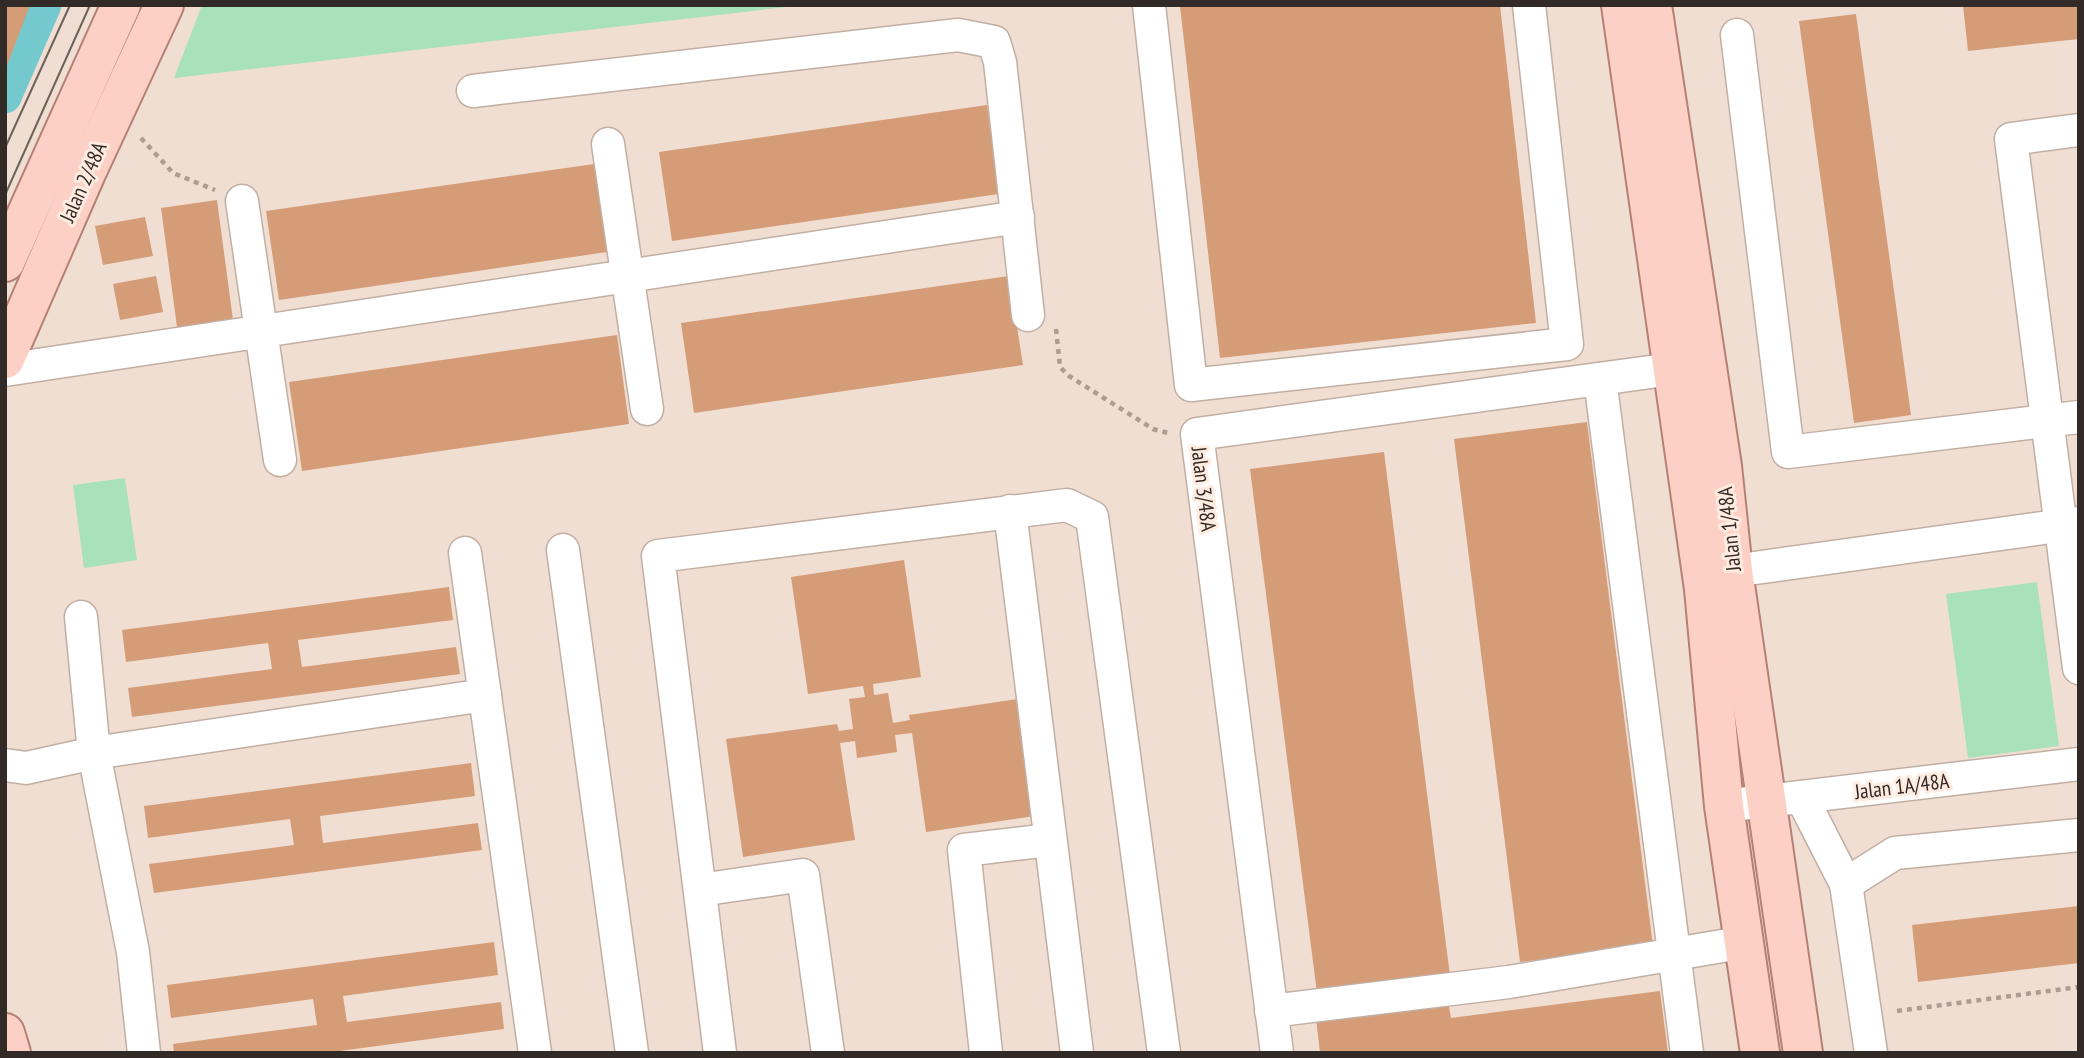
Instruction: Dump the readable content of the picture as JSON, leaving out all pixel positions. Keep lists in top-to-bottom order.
{
  "streets": {
    "main road": ["Jalan 2/48A", "Jalan 1/48A"],
    "street": ["Jalan 3/48A", "Jalan 1A/48A"]
  },
  "crossings": [
    ["Jalan 3/48A", "Jalan 1/48A"],
    ["Jalan 1/48A", "Jalan 1A/48A"]
  ]
}
